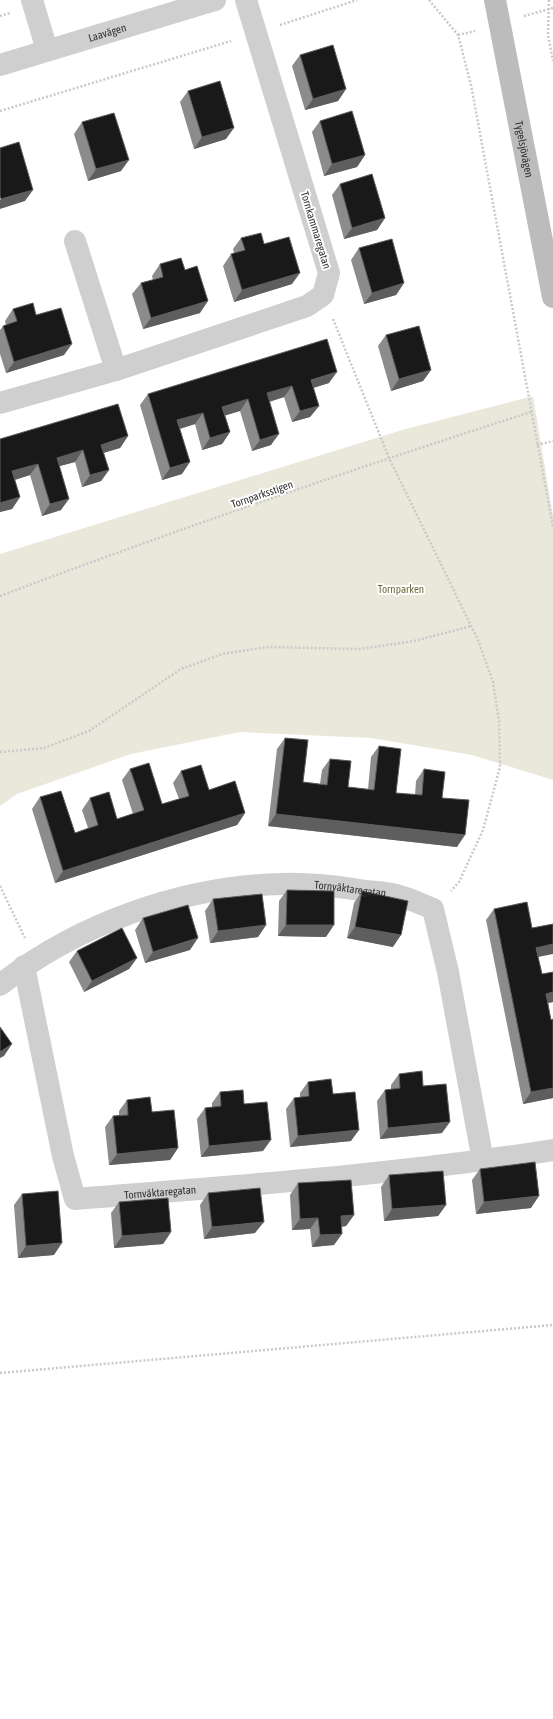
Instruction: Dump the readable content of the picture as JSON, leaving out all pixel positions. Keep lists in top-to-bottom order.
{
  "streets": {
    "main road": ["Tygelsjövägen"],
    "street": ["Laavägen", "Tornkammaregatan", "Tornväktaregatan"],
    "path": ["Tornparksstigen"]
  },
  "parks": ["Tornparken"]
}
